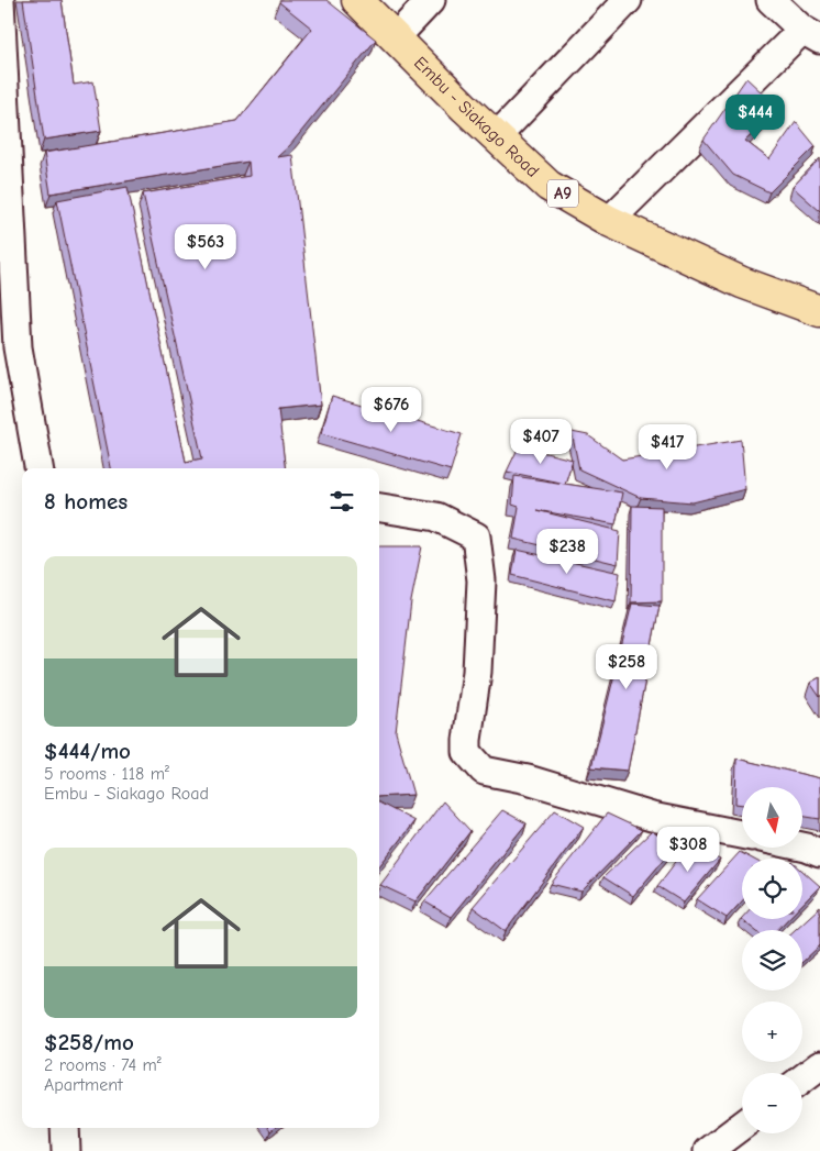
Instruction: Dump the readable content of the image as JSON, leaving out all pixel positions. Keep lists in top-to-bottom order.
{
  "streets": {
    "highway": ["Embu - Siakago Road", "A9"]
  },
  "north": "bottom",
  "page": {
    "price": [
      "$444",
      "$563",
      "$676",
      "$407",
      "$417",
      "$238",
      "$258",
      "$308"
    ],
    "heading": "8 homes",
    "list": [
      {
        "name": "$444/mo",
        "note": "5 rooms · 118 m² · Embu - Siakago Road"
      },
      {
        "name": "$258/mo",
        "note": "2 rooms · 74 m² · Apartment"
      }
    ],
    "map_buttons": ["+", "−"]
  }
}
